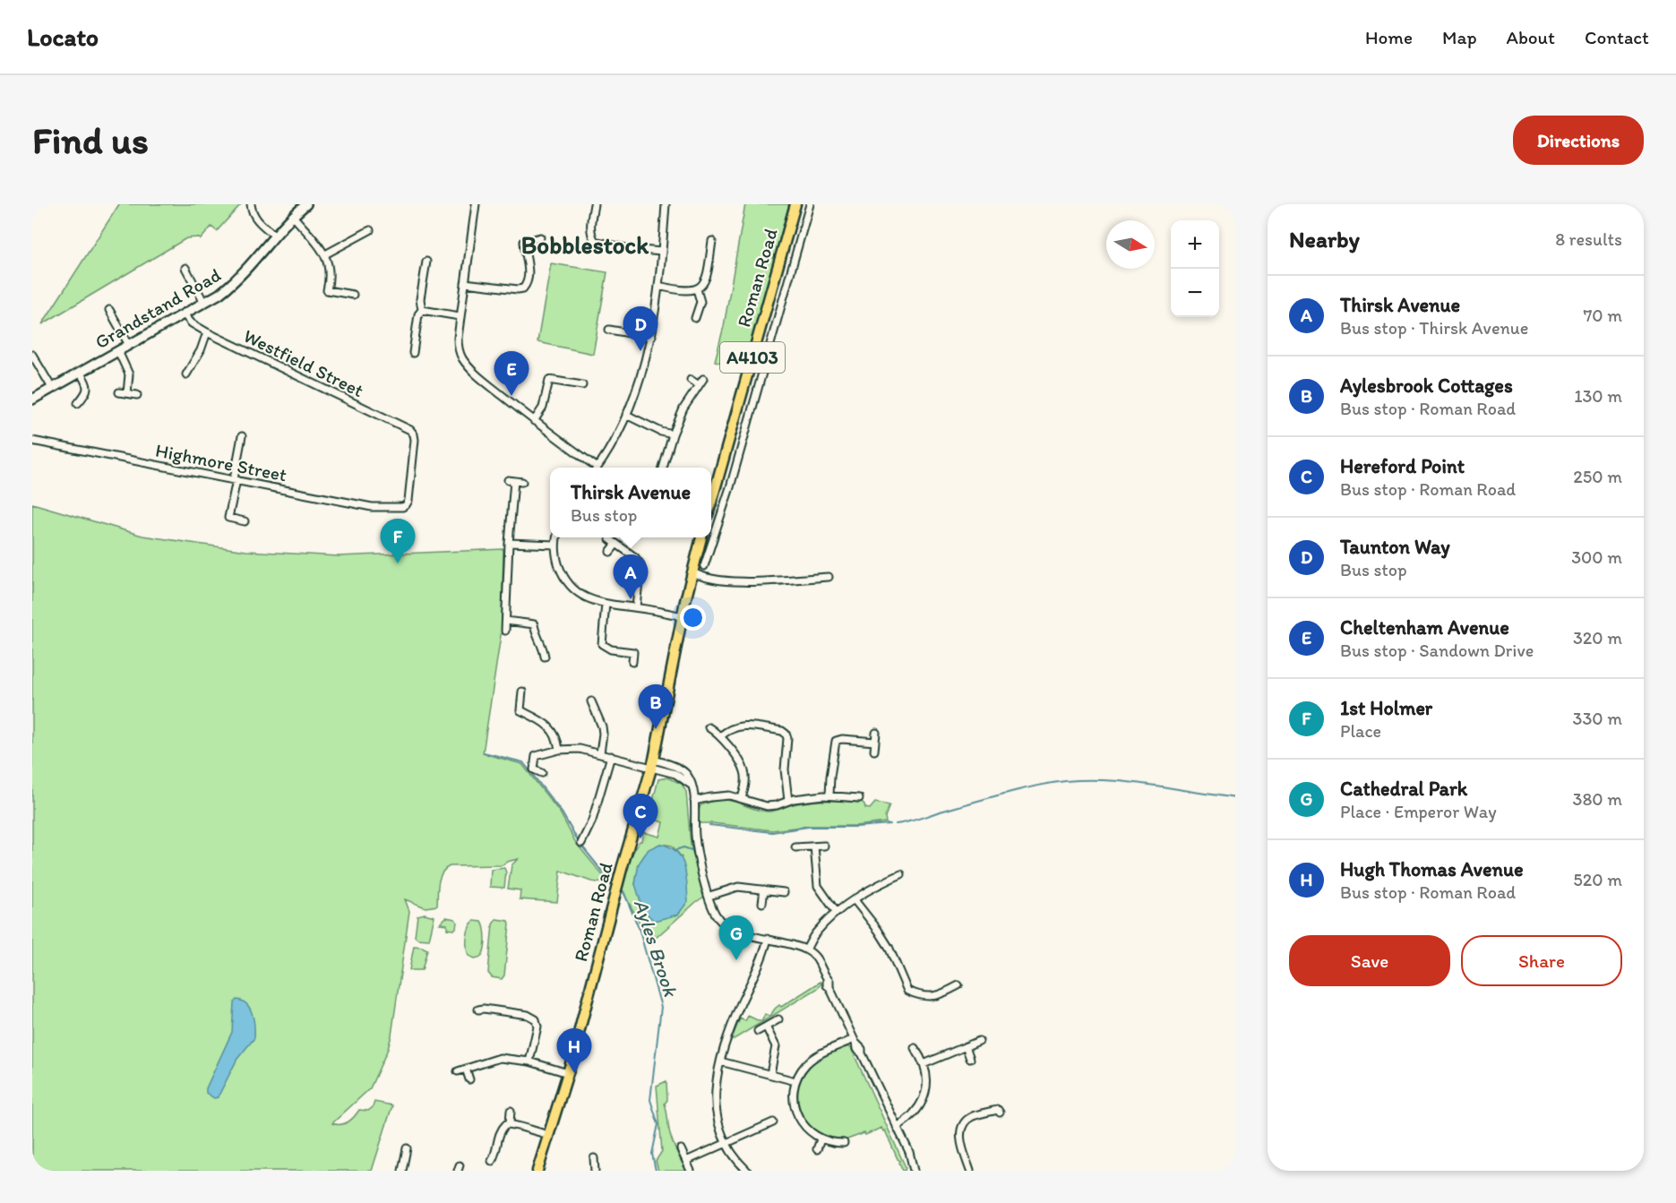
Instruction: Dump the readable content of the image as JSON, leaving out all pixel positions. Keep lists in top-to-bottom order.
{
  "streets": {
    "main road": ["Roman Road", "A4103"],
    "street": ["Grandstand Road", "Westfield Street", "Highmore Street"]
  },
  "crossings": [
    ["Grandstand Road", "Westfield Street"],
    ["Westfield Street", "Highmore Street"]
  ],
  "districts": ["Bobblestock"],
  "water": ["Ayles Brook"],
  "north": "right",
  "page": {
    "header": "Locato",
    "nav": [
      "Home",
      "Map",
      "About",
      "Contact"
    ],
    "buttons": [
      "Directions",
      ["Save", "Share"]
    ],
    "title": "Find us",
    "heading": ["Nearby", "8 results"],
    "map_buttons": ["+", "−"],
    "list": [
      {
        "mark": "A",
        "name": "Thirsk Avenue",
        "note": "Bus stop · Thirsk Avenue",
        "value": "70 m"
      },
      {
        "mark": "B",
        "name": "Aylesbrook Cottages",
        "note": "Bus stop · Roman Road",
        "value": "130 m"
      },
      {
        "mark": "C",
        "name": "Hereford Point",
        "note": "Bus stop · Roman Road",
        "value": "250 m"
      },
      {
        "mark": "D",
        "name": "Taunton Way",
        "note": "Bus stop",
        "value": "300 m"
      },
      {
        "mark": "E",
        "name": "Cheltenham Avenue",
        "note": "Bus stop · Sandown Drive",
        "value": "320 m"
      },
      {
        "mark": "F",
        "name": "1st Holmer",
        "note": "Place",
        "value": "330 m"
      },
      {
        "mark": "G",
        "name": "Cathedral Park",
        "note": "Place · Emperor Way",
        "value": "380 m"
      },
      {
        "mark": "H",
        "name": "Hugh Thomas Avenue",
        "note": "Bus stop · Roman Road",
        "value": "520 m"
      }
    ],
    "pins": [
      "D",
      "E",
      "F",
      "A",
      "B",
      "C",
      "G",
      "H"
    ],
    "popup": ["Thirsk Avenue", "Bus stop"]
  }
}
